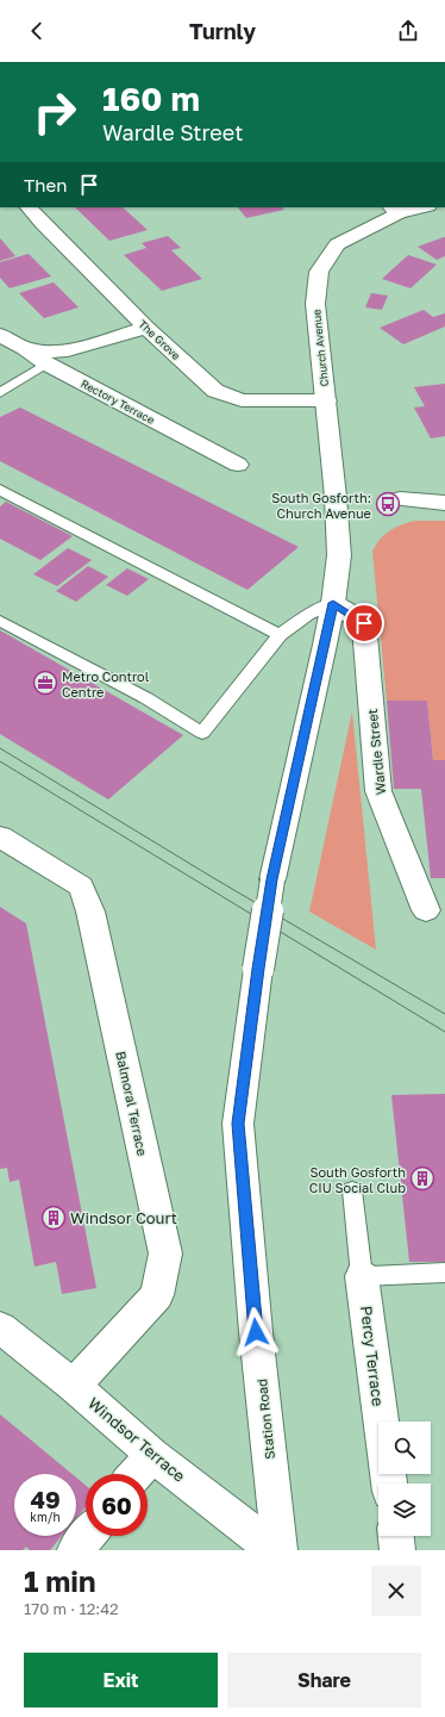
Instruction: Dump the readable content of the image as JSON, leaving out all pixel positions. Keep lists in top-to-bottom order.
{
  "streets": {
    "street": [
      "The Grove",
      "Church Avenue",
      "Rectory Terrace",
      "Wardle Street",
      "Balmoral Terrace",
      "Percy Terrace",
      "Station Road",
      "Windsor Terrace"
    ]
  },
  "crossings": [
    ["The Grove", "Church Avenue"],
    ["Church Avenue", "Station Road"],
    ["Wardle Street", "Station Road"],
    ["Balmoral Terrace", "Windsor Terrace"]
  ],
  "places": {
    "bus stop": ["South Gosforth: Church Avenue"],
    "office": ["Metro Control Centre"],
    "building": ["South Gosforth CIU Social Club", "Windsor Court"]
  },
  "page": {
    "header": "Turnly",
    "turn": ["160 m", "Wardle Street"],
    "then": "Then",
    "speed": "49 km/h",
    "limit": "60",
    "heading": ["1 min", "170 m · 12:42"],
    "buttons": ["Exit", "Share"]
  }
}
